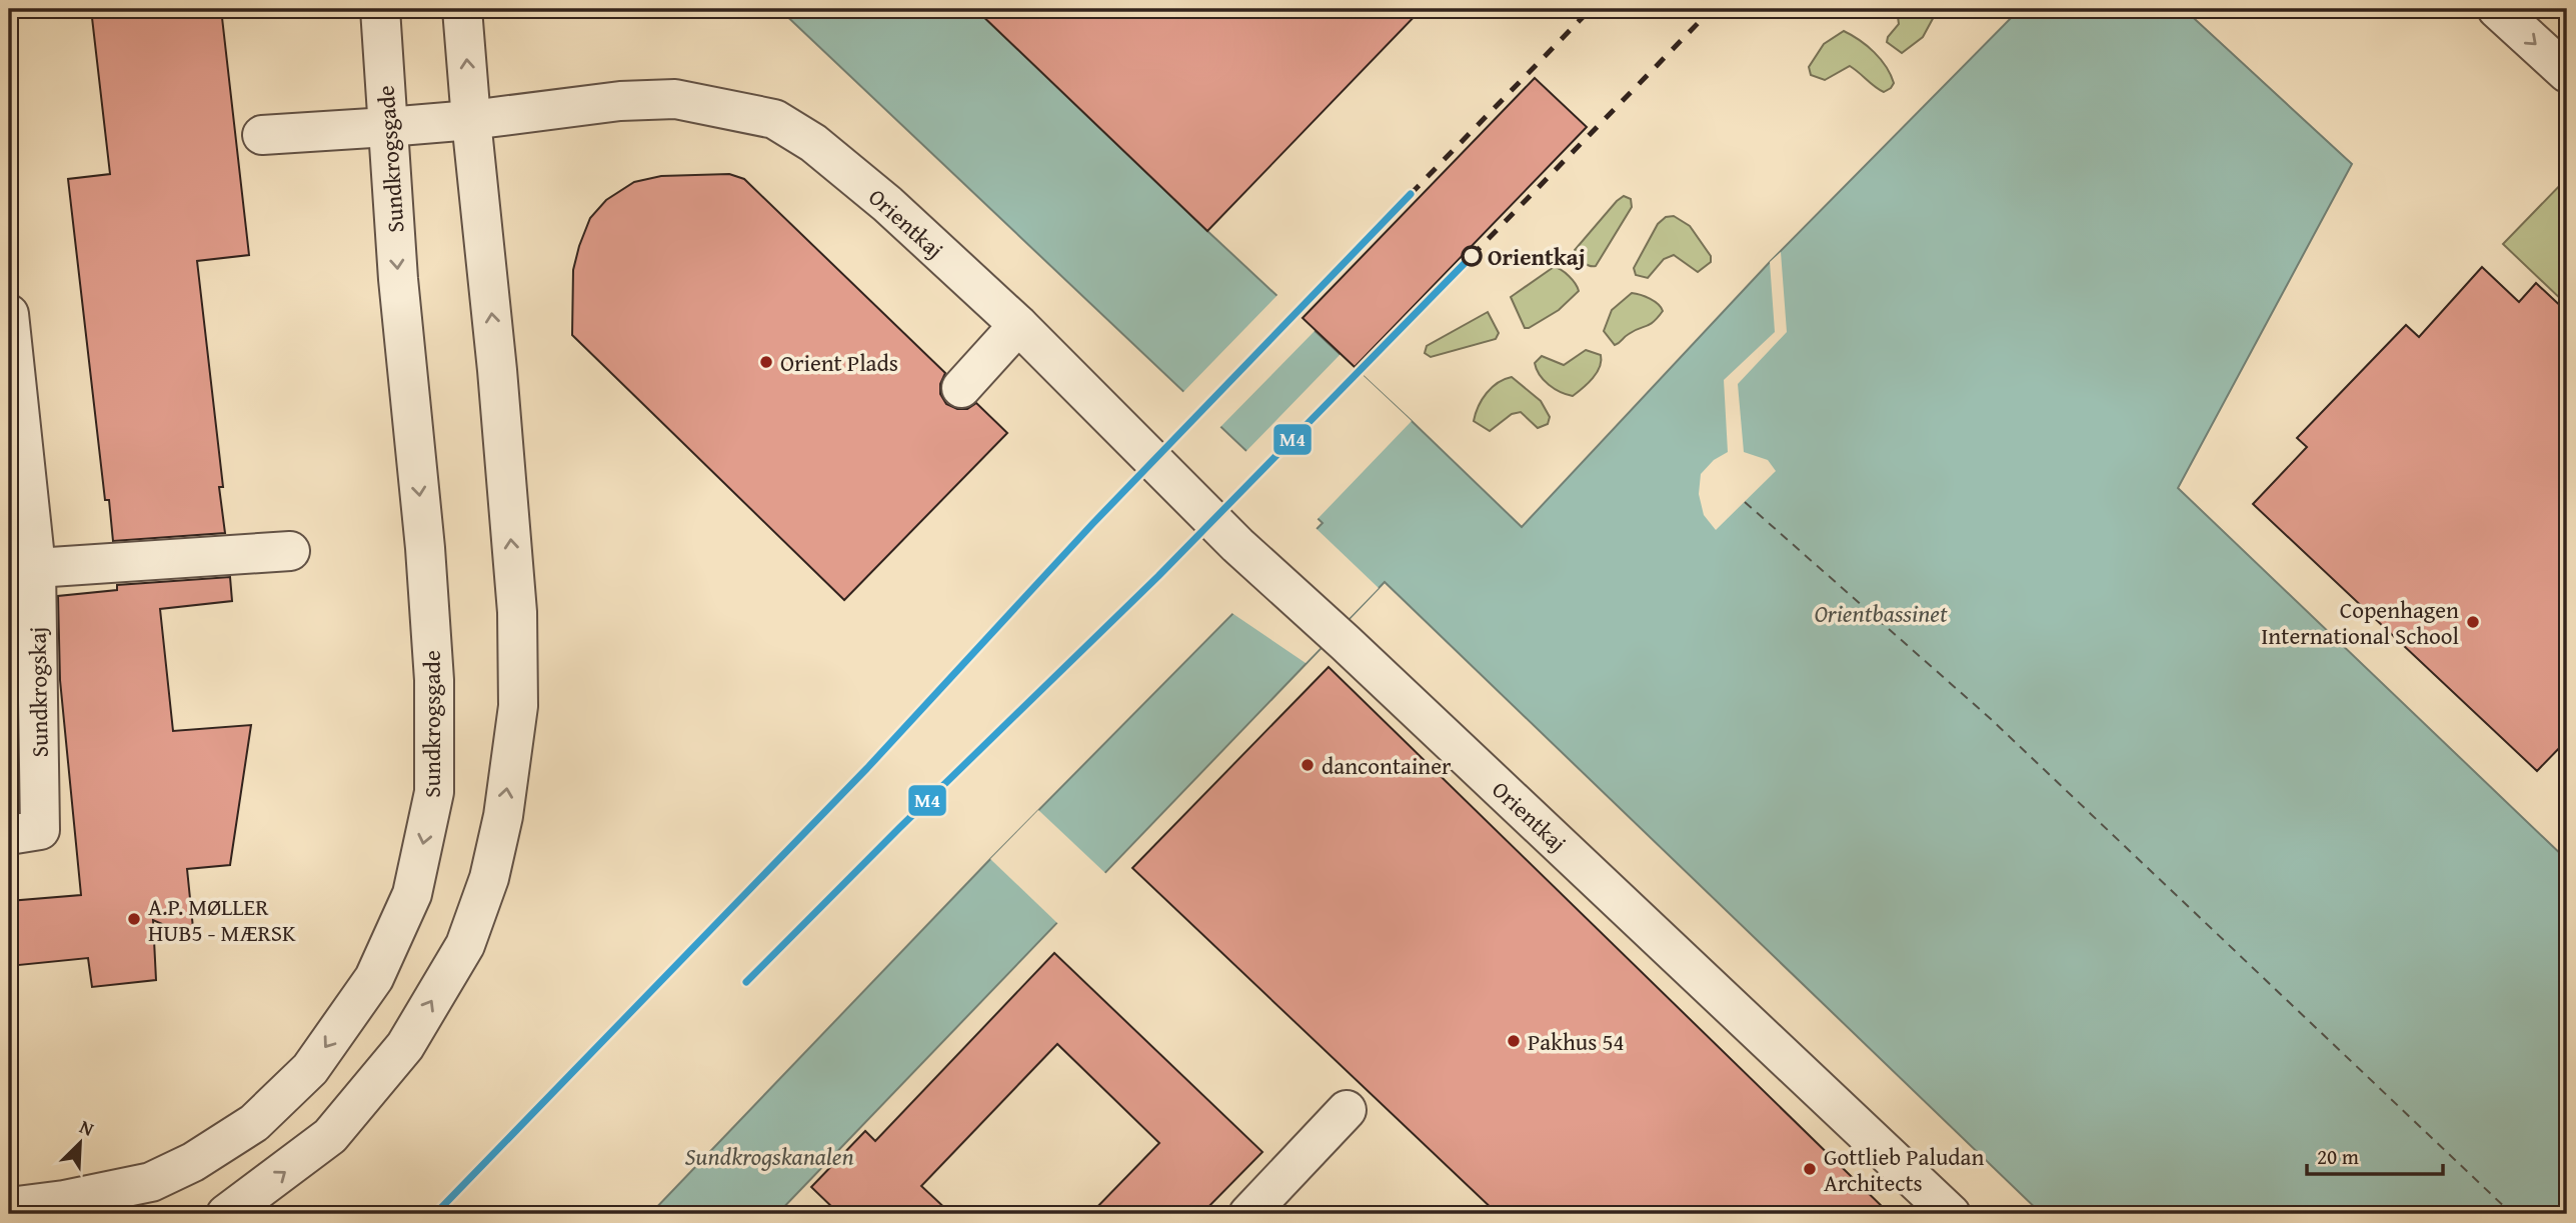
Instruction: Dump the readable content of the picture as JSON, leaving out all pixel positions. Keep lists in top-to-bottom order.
{
  "streets": {
    "street": ["Sundkrogsgade", "Orientkaj", "Sundkrogskaj"]
  },
  "crossings": [
    ["Sundkrogsgade", "Orientkaj"]
  ],
  "water": ["Orientbassinet", "Sundkrogskanalen"],
  "places": [
    "Orientkaj",
    "Orient Plads",
    "Copenhagen International School",
    "dancontainer",
    "A.P. MØLLER HUB5 - MÆRSK",
    "Pakhus 54",
    "Gottlieb Paludan Architects"
  ],
  "lines": ["transit line M4"],
  "scale_bar": "20 m",
  "north": "top right"
}
